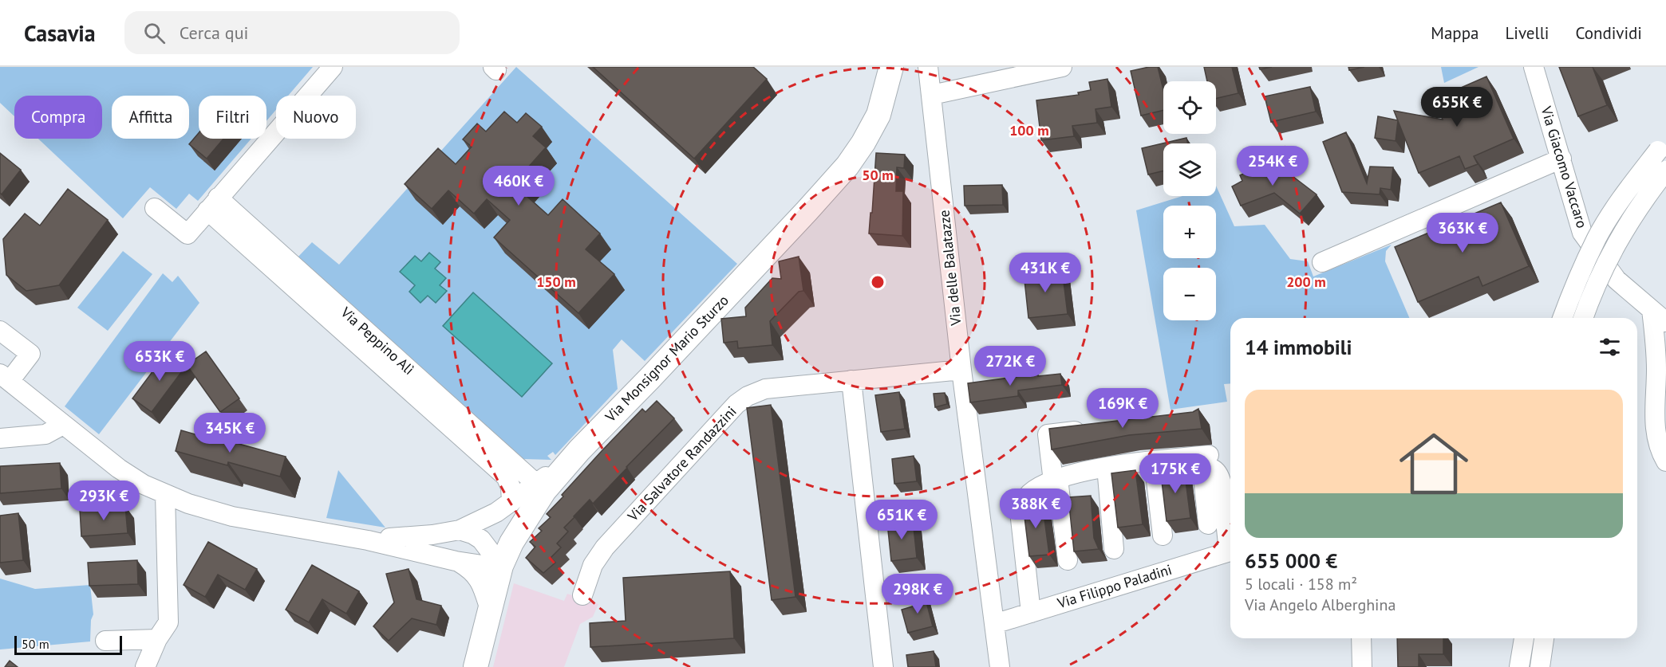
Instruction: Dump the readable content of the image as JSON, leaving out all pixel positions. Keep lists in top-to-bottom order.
{
  "streets": {
    "main road": ["Via Monsignor Mario Sturzo"],
    "street": [
      "Via Giacomo Vaccaro",
      "Via delle Balatazze",
      "Via Peppino Alì",
      "Via Salvatore Randazzini",
      "Via Filippo Paladini"
    ]
  },
  "crossings": [
    ["Via delle Balatazze", "Via Salvatore Randazzini"],
    ["Via delle Balatazze", "Via Filippo Paladini"],
    ["Via Peppino Alì", "Via Monsignor Mario Sturzo"]
  ],
  "scale_bar": "50 m",
  "page": {
    "header": "Casavia",
    "search": "Cerca qui",
    "nav": ["Mappa", "Livelli", "Condividi"],
    "map_buttons": ["+", "−"],
    "price": [
      "655K €",
      "254K €",
      "460K €",
      "363K €",
      "431K €",
      "653K €",
      "272K €",
      "169K €",
      "345K €",
      "175K €",
      "293K €",
      "388K €",
      "651K €",
      "298K €"
    ],
    "chip": [
      "Compra",
      "Affitta",
      "Filtri",
      "Nuovo"
    ],
    "heading": "14 immobili",
    "list": [
      {
        "name": "655 000 €",
        "note": "5 locali · 158 m² · Via Angelo Alberghina"
      }
    ],
    "scale": "50 m"
  },
  "rings": [
    "100 m",
    "50 m",
    "200 m",
    "150 m"
  ]
}
